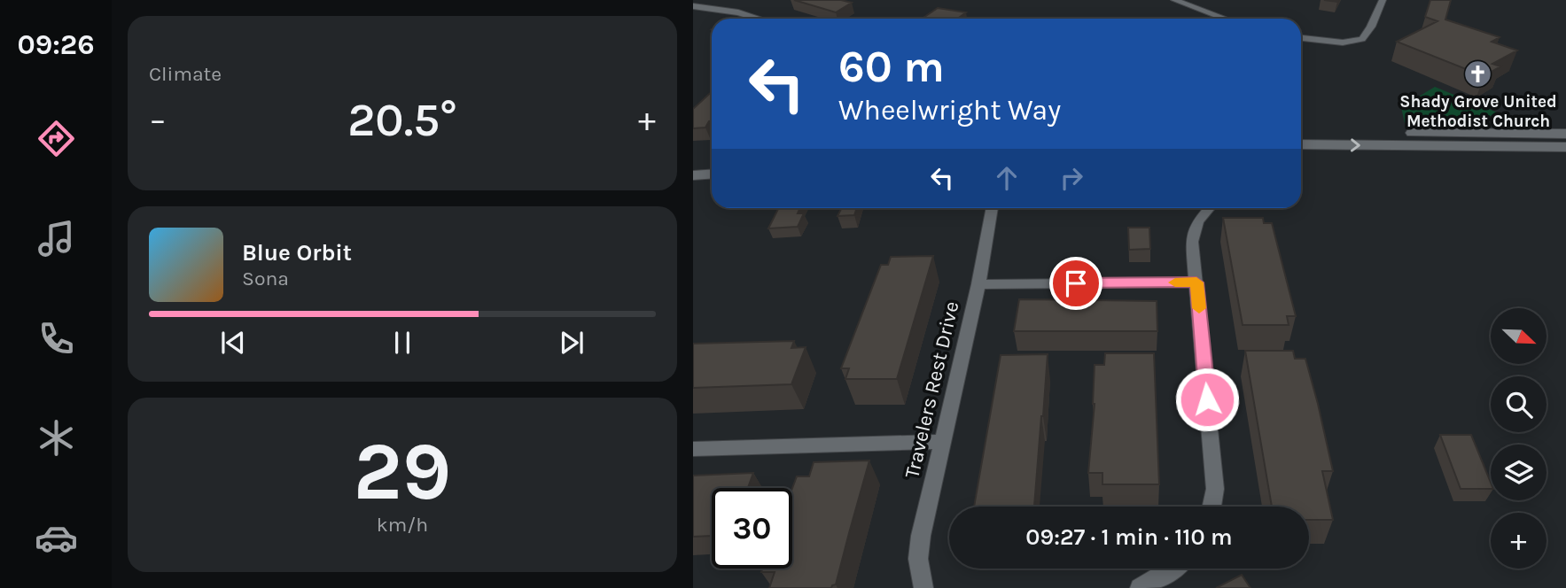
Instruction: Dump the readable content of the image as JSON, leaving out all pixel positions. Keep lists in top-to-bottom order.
{
  "streets": {
    "street": ["Travelers Rest Drive"]
  },
  "places": {
    "church": ["Shady Grove United Methodist Church"]
  },
  "north": "bottom right",
  "page": {
    "tabs": "09:26",
    "tile": [
      "Climate",
      ["29", "km/h"]
    ],
    "turn": ["60 m", "Wheelwright Way"],
    "heat": ["−", "20.5°", "+"],
    "song": ["Blue Orbit", "Sona"],
    "map_buttons": "+",
    "limit": "30",
    "trip": "09:27 · 1 min · 110 m"
  }
}
